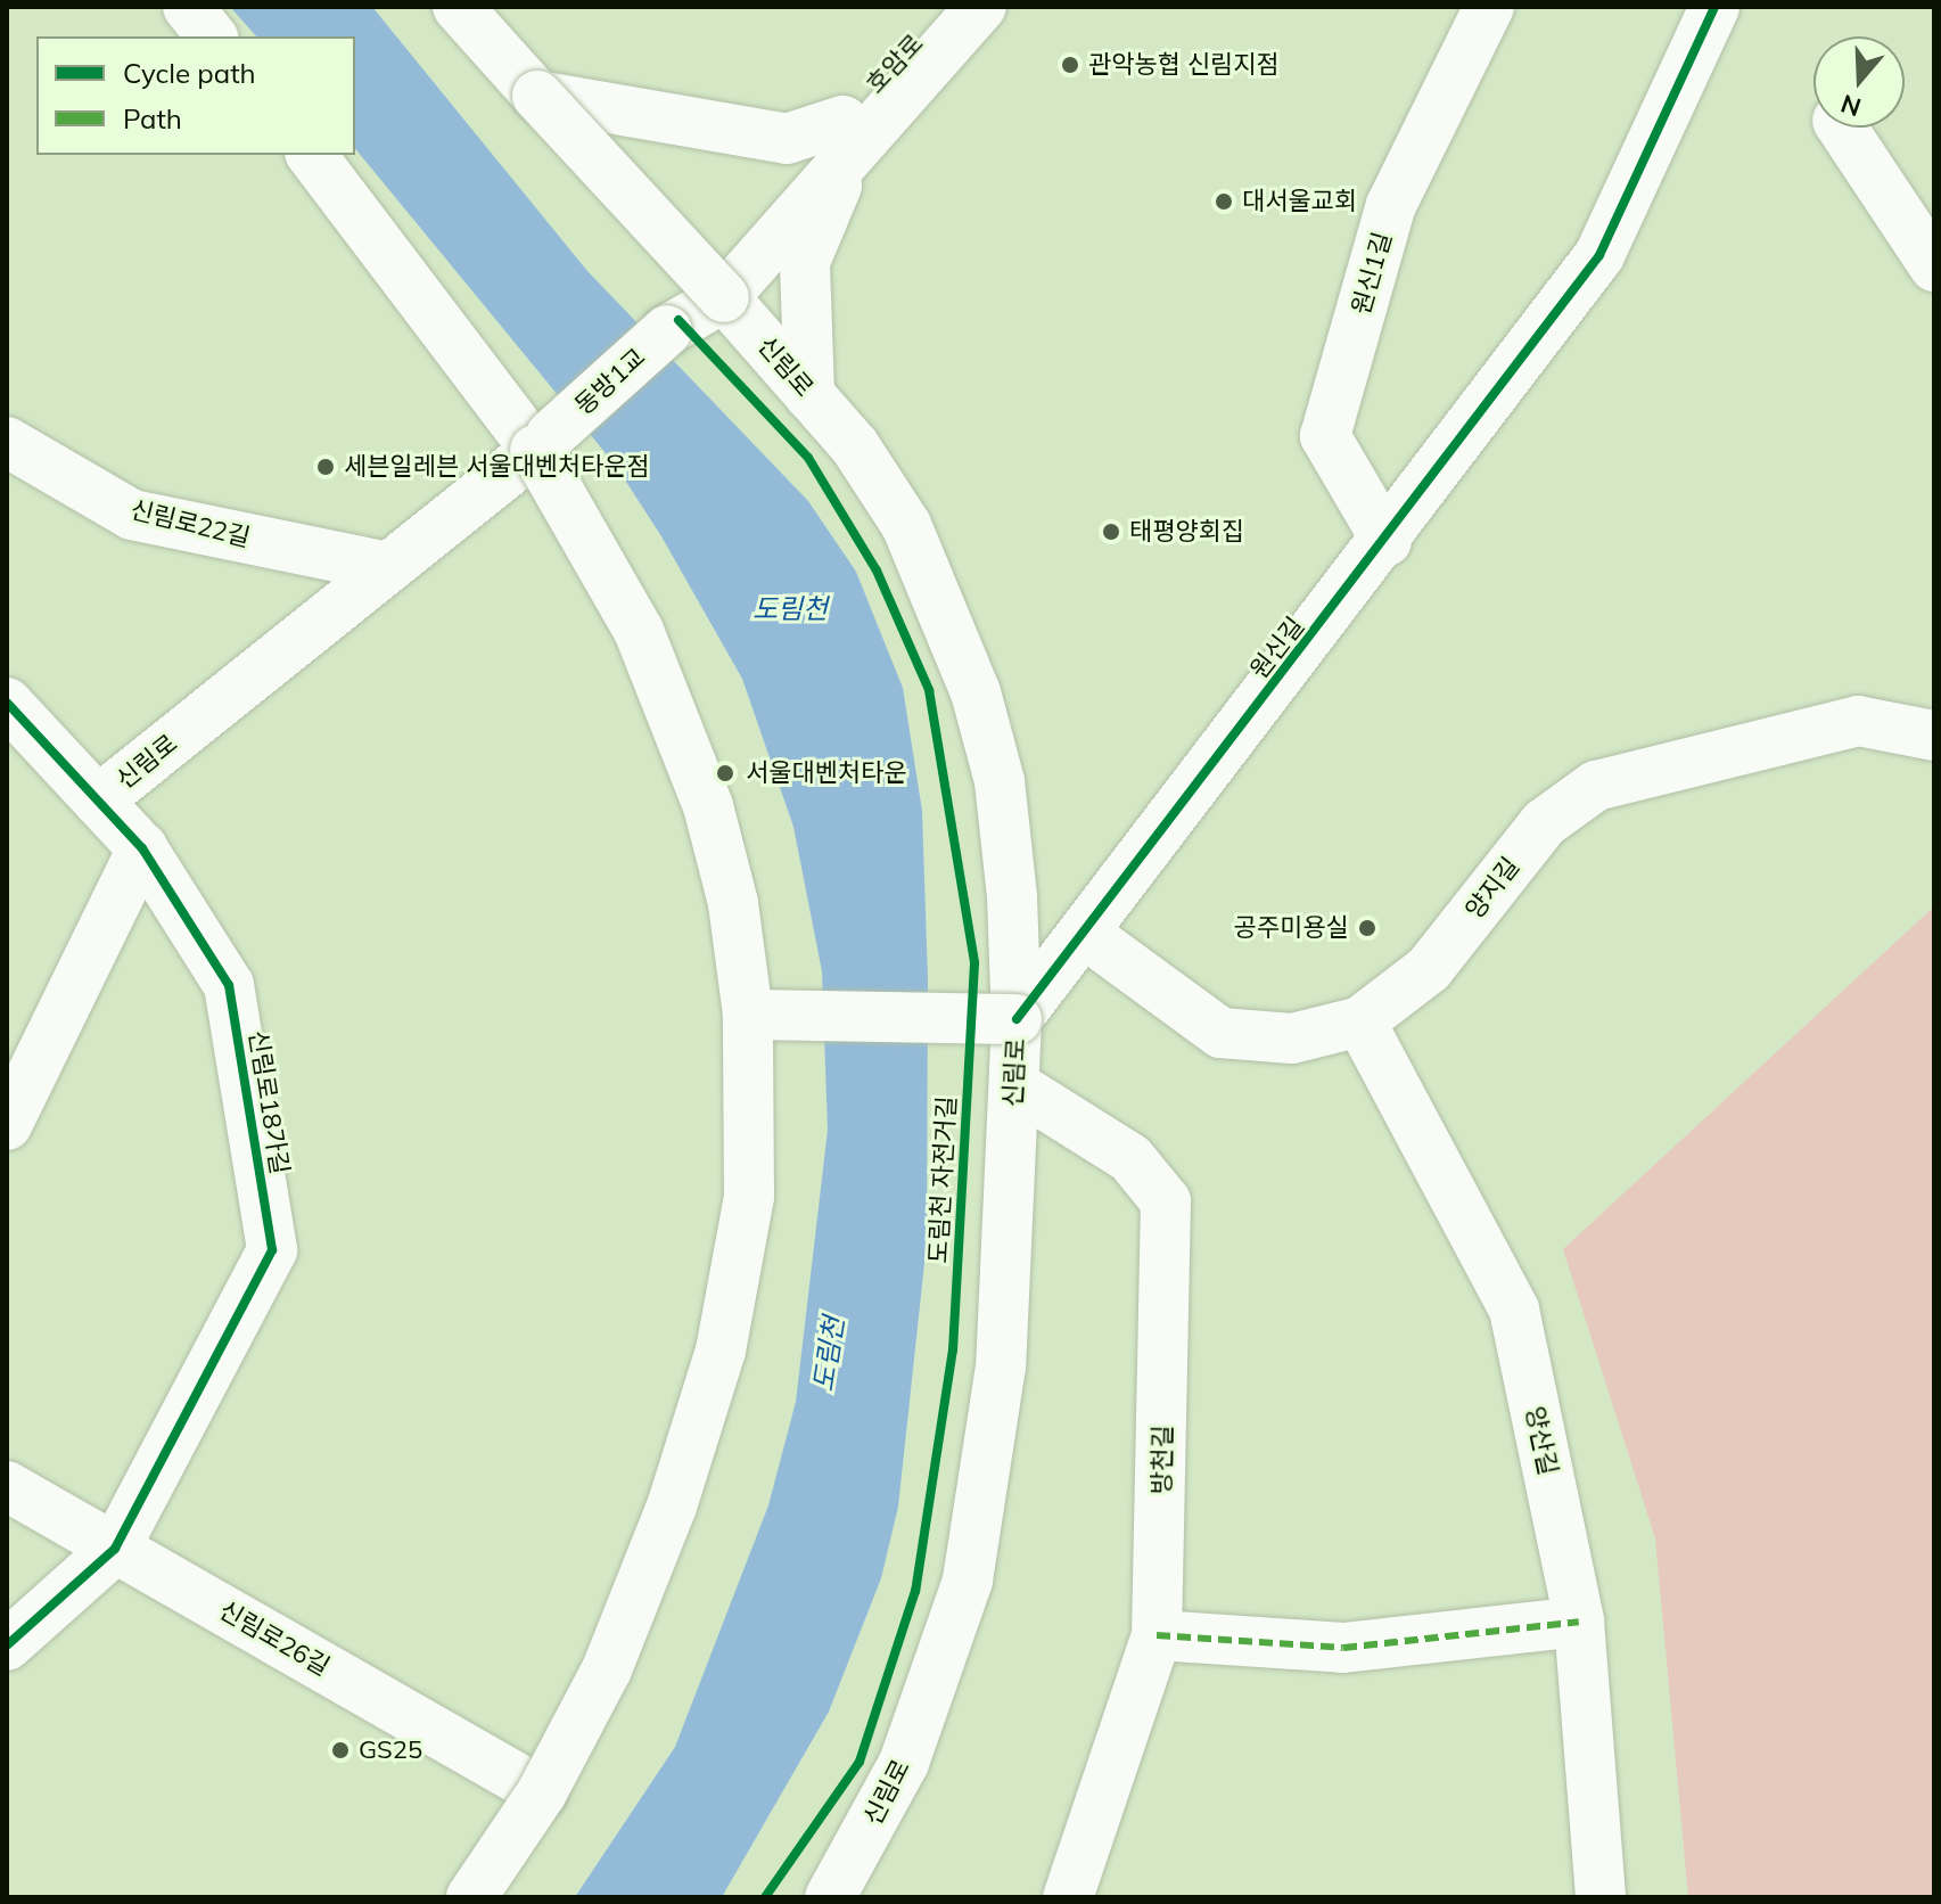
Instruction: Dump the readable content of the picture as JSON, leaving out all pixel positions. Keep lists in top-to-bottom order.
{
  "streets": {
    "street": [
      "호암로",
      "원신1길",
      "신림로",
      "동방1교",
      "신림로22길",
      "원신길",
      "양지길",
      "신림로18가길",
      "양산길",
      "방천길",
      "신림로26길"
    ],
    "cycle path": ["도림천 자전거길"]
  },
  "crossings": [
    ["호암로", "동방1교"],
    ["원신1길", "원신길"],
    ["신림로", "동방1교"],
    ["신림로", "신림로22길"],
    ["신림로", "원신길"],
    ["신림로", "신림로18가길"],
    ["신림로", "방천길"],
    ["원신길", "양지길"],
    ["양지길", "양산길"],
    ["신림로18가길", "신림로26길"]
  ],
  "water": ["도림천"],
  "places": [
    "관악농협 신림지점",
    "대서울교회",
    "세븐일레븐 서울대벤처타운점",
    "태평양회집",
    "서울대벤처타운",
    "공주미용실",
    "GS25"
  ],
  "legend": ["Cycle path", "Path"],
  "north": "bottom"
}
